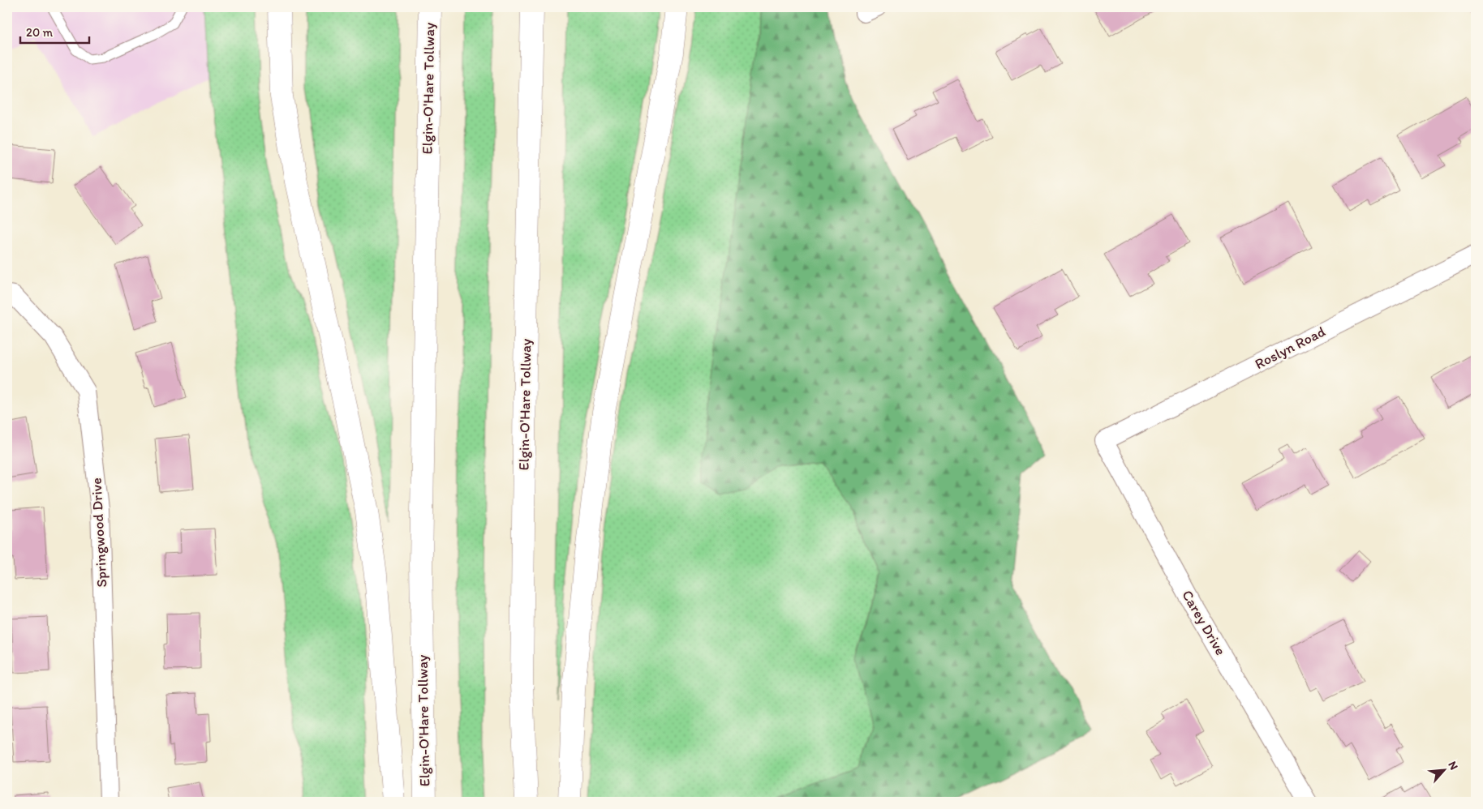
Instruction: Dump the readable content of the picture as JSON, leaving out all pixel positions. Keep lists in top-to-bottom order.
{
  "streets": {
    "highway": ["Elgin-O'Hare Tollway"],
    "street": ["Roslyn Road", "Springwood Drive", "Carey Drive"]
  },
  "crossings": [
    ["Roslyn Road", "Carey Drive"]
  ],
  "scale_bar": "20 m",
  "north": "top right"
}
